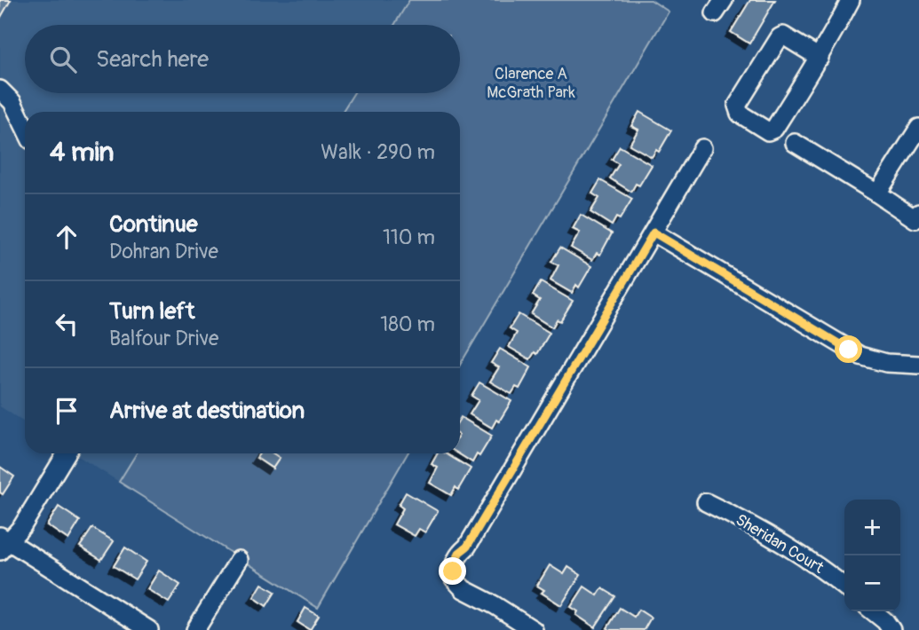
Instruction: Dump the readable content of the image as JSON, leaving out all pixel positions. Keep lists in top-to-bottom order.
{
  "streets": {
    "street": ["Sheridan Court"]
  },
  "parks": ["Clarence A McGrath Park"],
  "page": {
    "search": "Search here",
    "heading": ["4 min", "Walk · 290 m"],
    "list": [
      ["Continue", "Dohran Drive", "110 m"],
      ["Turn left", "Balfour Drive", "180 m"],
      "Arrive at destination"
    ],
    "map_buttons": ["+", "−"]
  }
}
